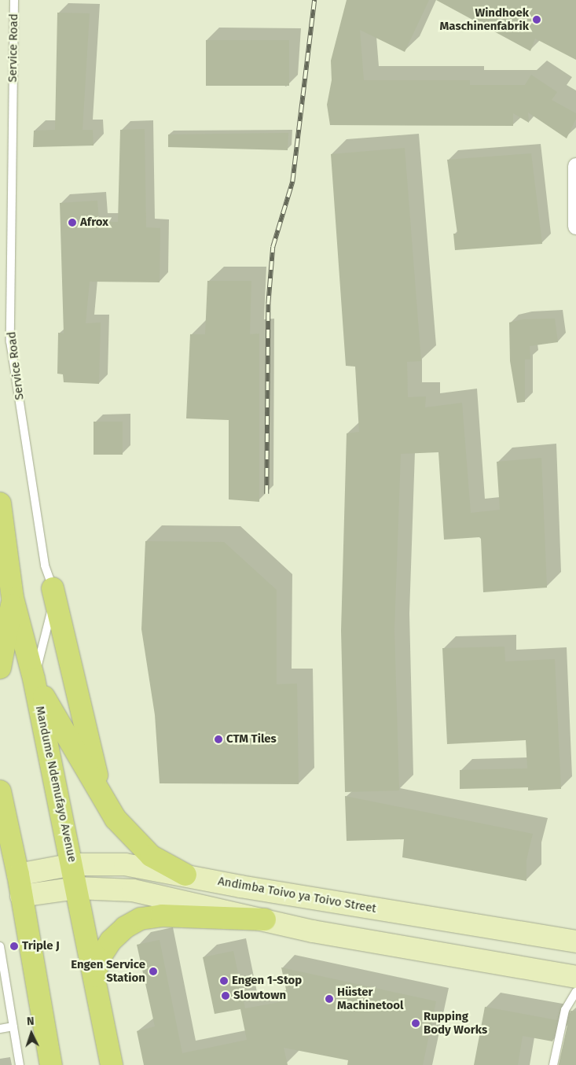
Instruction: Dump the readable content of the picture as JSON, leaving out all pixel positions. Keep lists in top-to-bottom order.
{
  "streets": {
    "main road": ["Mandume Ndemufayo Avenue"],
    "street": ["Andimba Toivo ya Toivo Street"],
    "lane": ["Service Road"]
  },
  "crossings": [
    ["Service Road", "Mandume Ndemufayo Avenue"],
    ["Mandume Ndemufayo Avenue", "Andimba Toivo ya Toivo Street"]
  ],
  "places": [
    "Windhoek Maschinenfabrik",
    "Afrox",
    "CTM Tiles",
    "Triple J",
    "Engen Service Station",
    "Engen 1-Stop",
    "Slowtown",
    "Hüster Machinetool",
    "Rupping Body Works"
  ],
  "north": "top"
}
